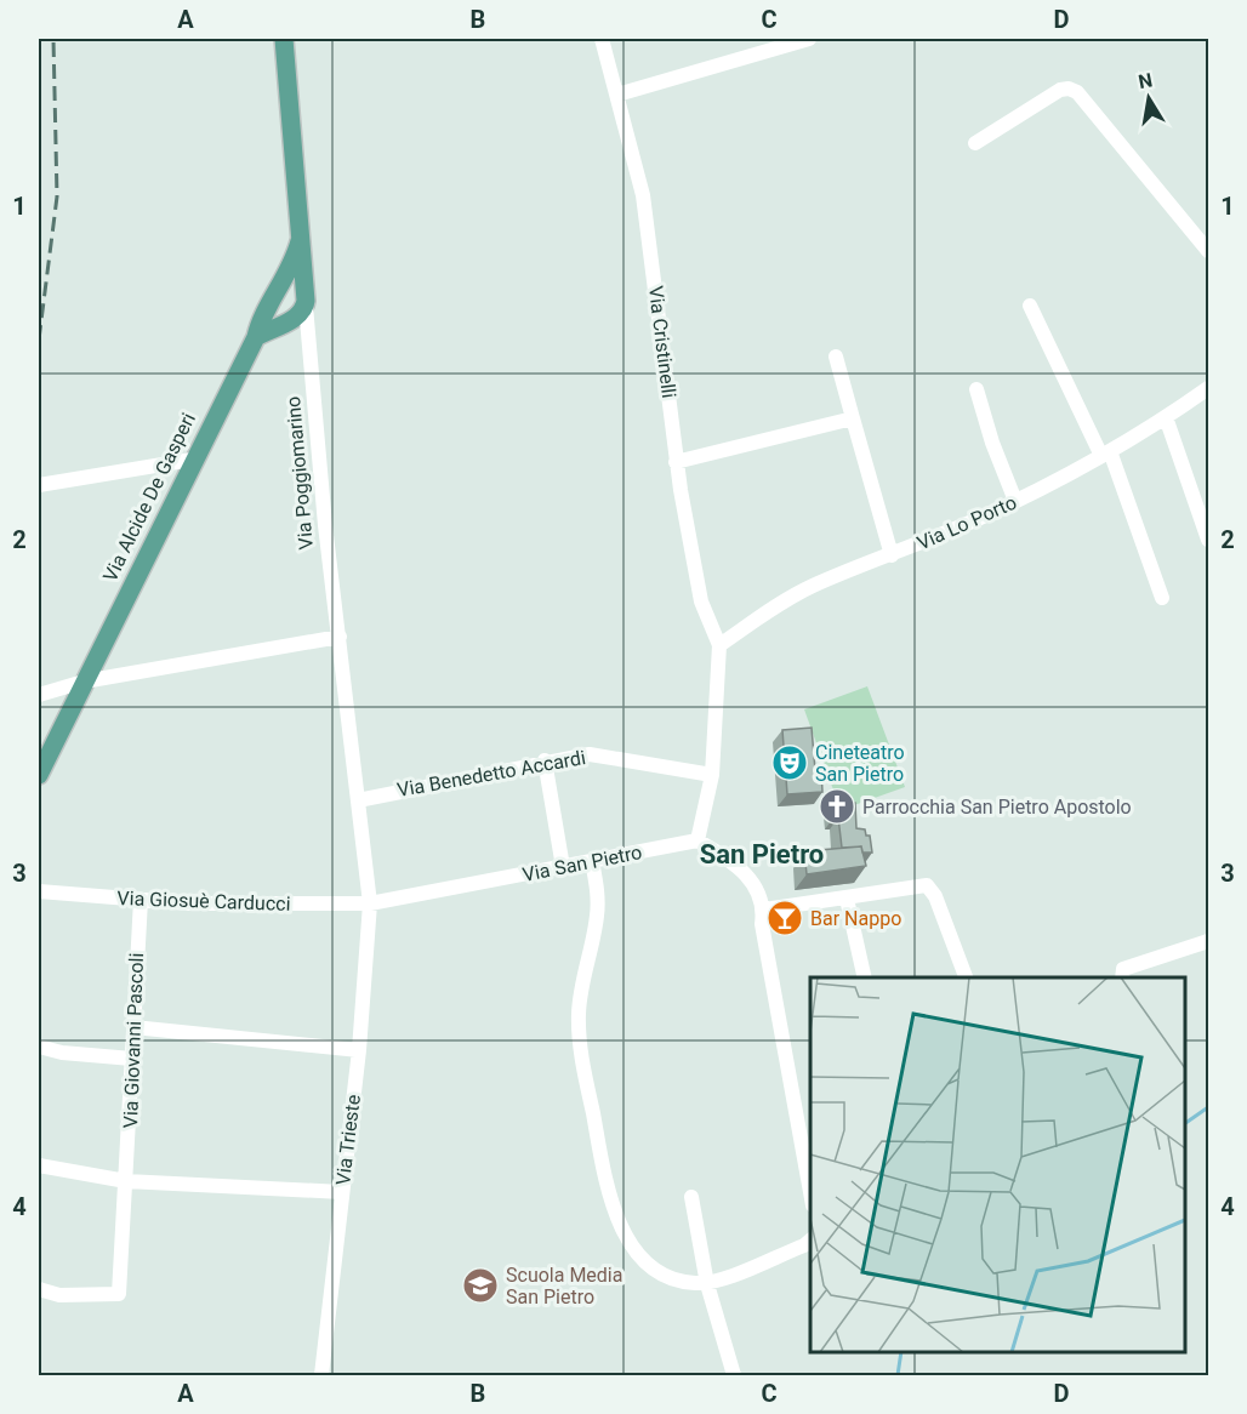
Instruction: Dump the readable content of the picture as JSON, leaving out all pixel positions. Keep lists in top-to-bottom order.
{
  "streets": {
    "main road": ["Via Poggiomarino", "Via Alcide De Gasperi"],
    "street": [
      "Via Cristinelli",
      "Via Lo Porto",
      "Via Benedetto Accardi",
      "Via San Pietro",
      "Via Giosuè Carducci",
      "Via Giovanni Pascoli",
      "Via Trieste"
    ]
  },
  "crossings": [
    ["Via Cristinelli", "Via Lo Porto"],
    ["Via Poggiomarino", "Via Alcide De Gasperi"],
    ["Via Poggiomarino", "Via Benedetto Accardi"],
    ["Via Poggiomarino", "Via San Pietro"],
    ["Via Poggiomarino", "Via Giosuè Carducci"],
    ["Via Poggiomarino", "Via Trieste"],
    ["Via San Pietro", "Via Giosuè Carducci"],
    ["Via San Pietro", "Via Trieste"],
    ["Via Giosuè Carducci", "Via Giovanni Pascoli"],
    ["Via Giosuè Carducci", "Via Trieste"]
  ],
  "districts": ["San Pietro"],
  "places": {
    "theatre": ["Cineteatro San Pietro"],
    "church": ["Parrocchia San Pietro Apostolo"],
    "bar": ["Bar Nappo"],
    "school or university": ["Scuola Media San Pietro"]
  },
  "north": "top",
  "grid": {
    "columns": [
      "A",
      "B",
      "C",
      "D"
    ],
    "rows": [
      "1",
      "2",
      "3",
      "4"
    ]
  }
}
